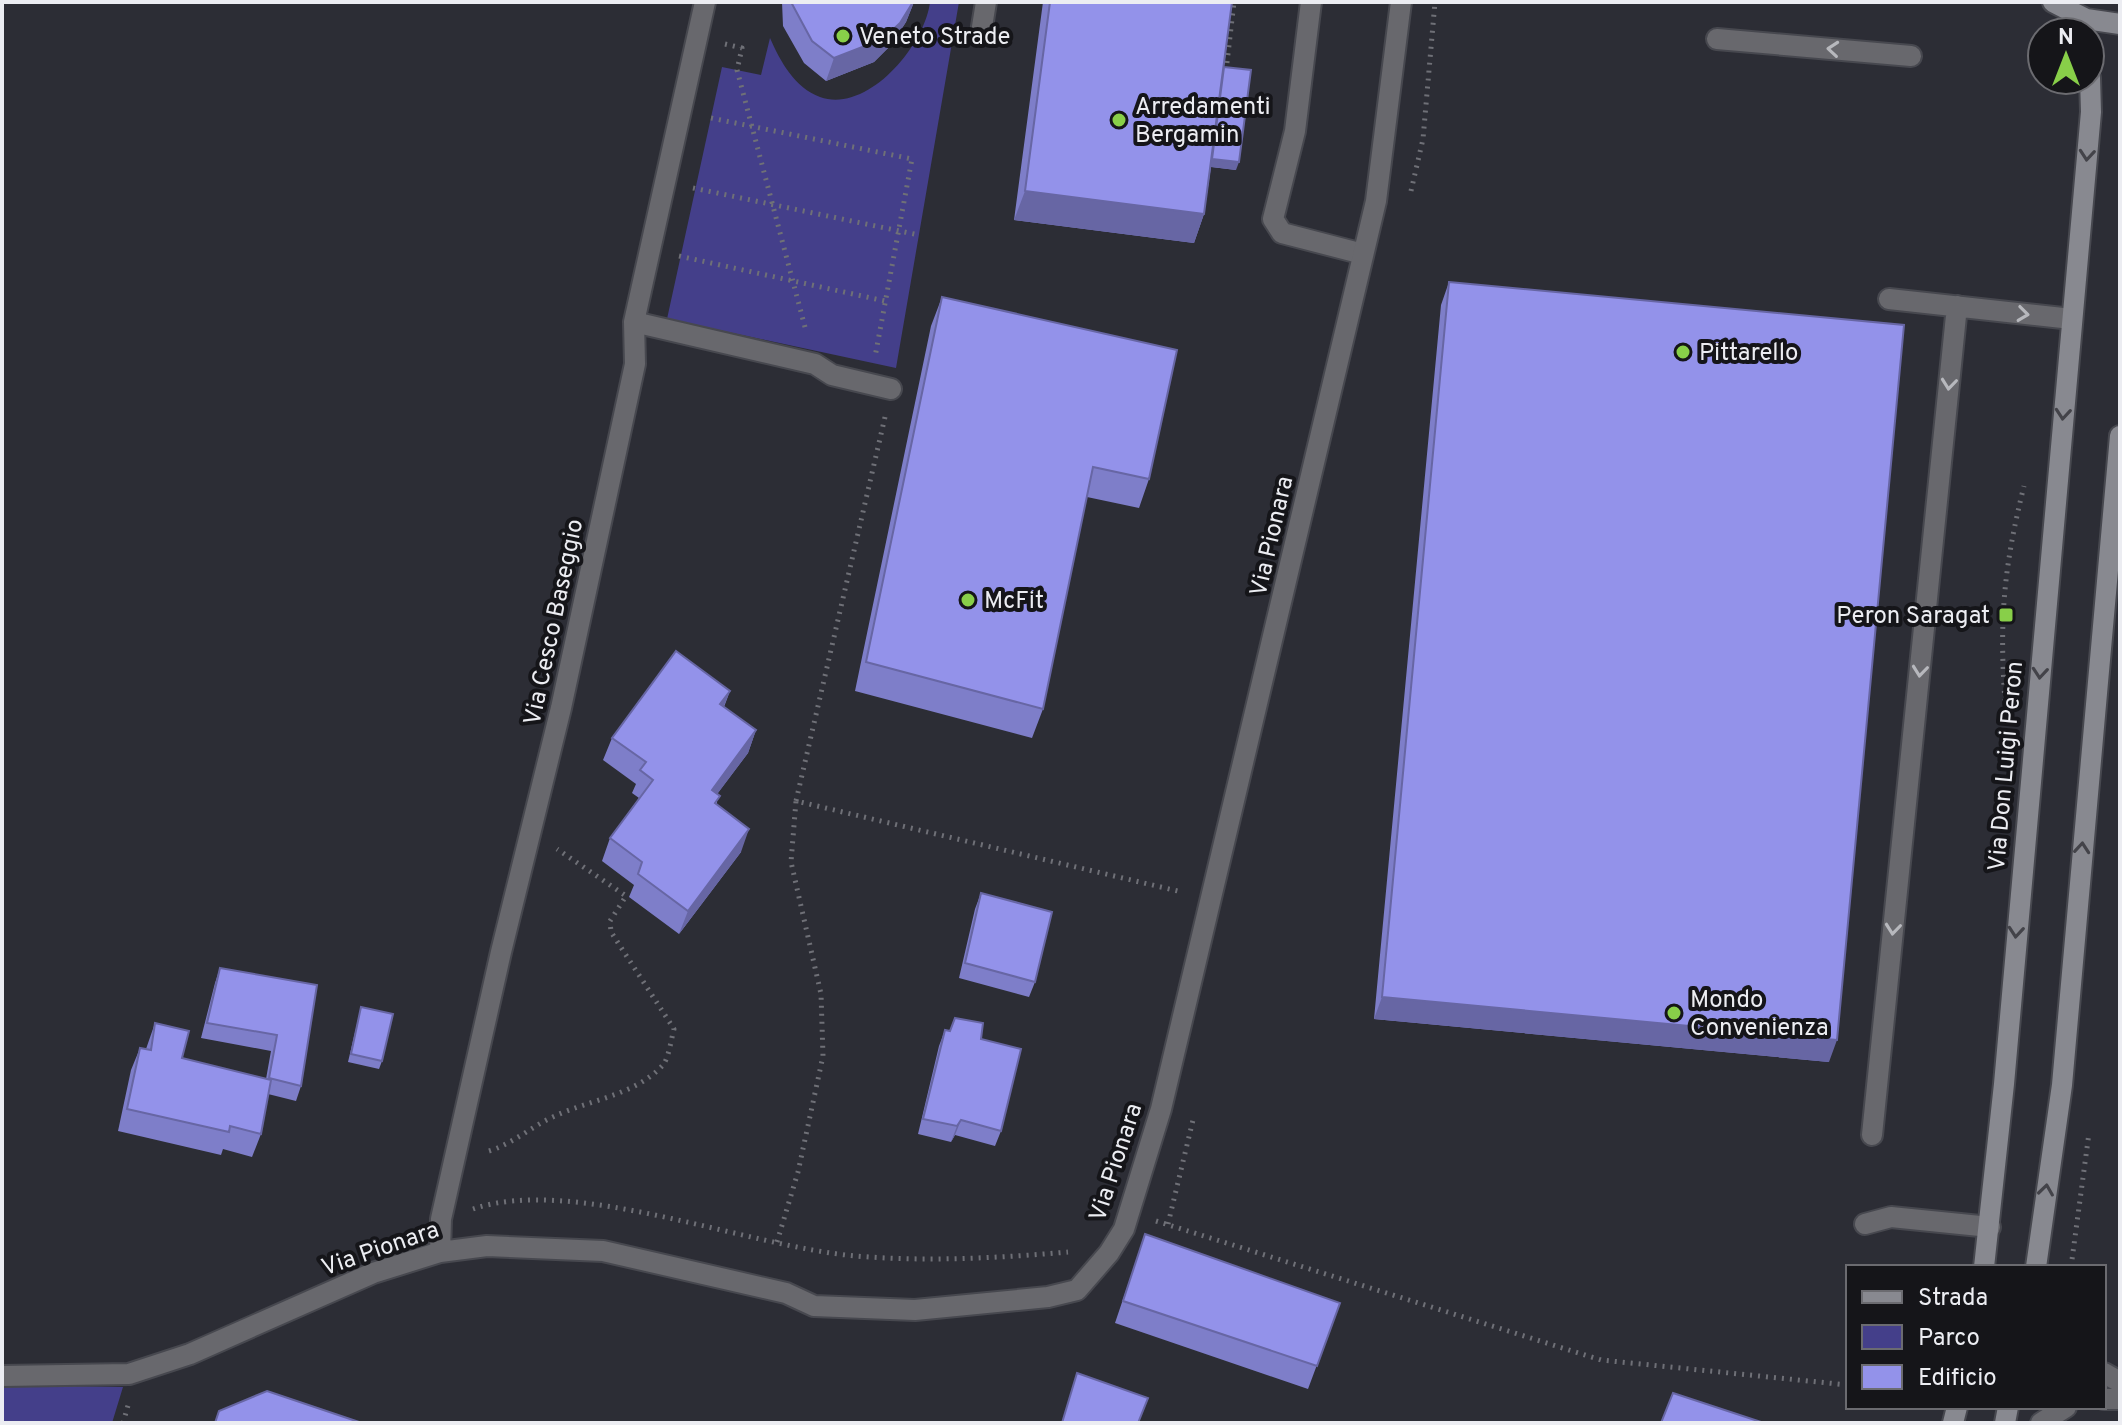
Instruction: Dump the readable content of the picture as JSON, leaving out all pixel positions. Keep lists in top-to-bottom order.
{
  "streets": {
    "street": ["Via Pionara", "Via Cesco Baseggio", "Via Don Luigi Peron"]
  },
  "crossings": [
    ["Via Pionara", "Via Cesco Baseggio"]
  ],
  "places": {
    "other": [
      "Veneto Strade",
      "Arredamenti Bergamin",
      "Pittarello",
      "McFit",
      "Mondo Convenienza"
    ],
    "transit": ["Peron Saragat"]
  },
  "legend": ["Strada", "Parco", "Edificio"],
  "north": "top"
}
